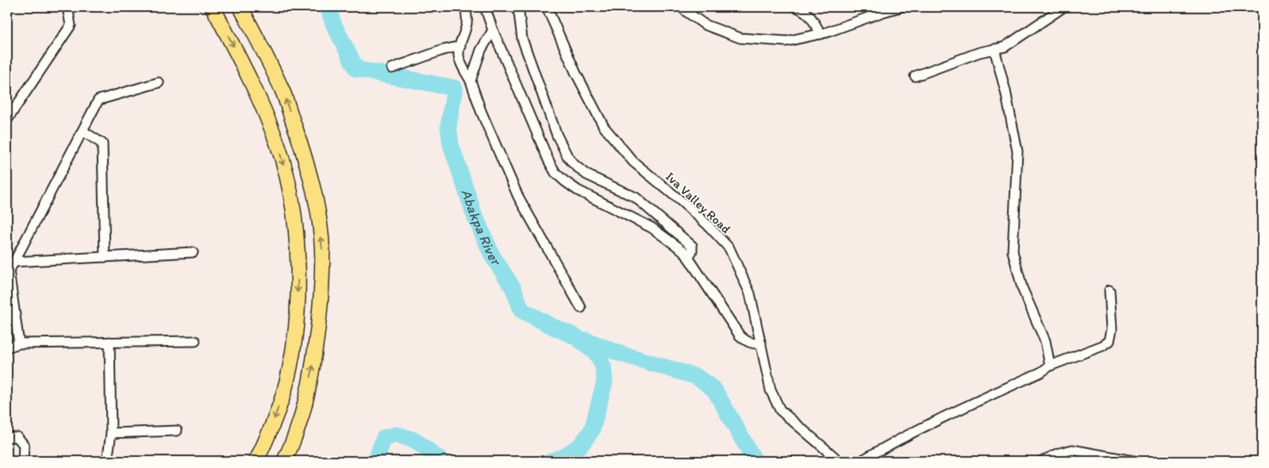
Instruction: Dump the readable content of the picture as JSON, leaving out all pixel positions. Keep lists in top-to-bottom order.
{
  "streets": {
    "street": ["Iva Valley Road"]
  },
  "water": ["Abakpa River"]
}
